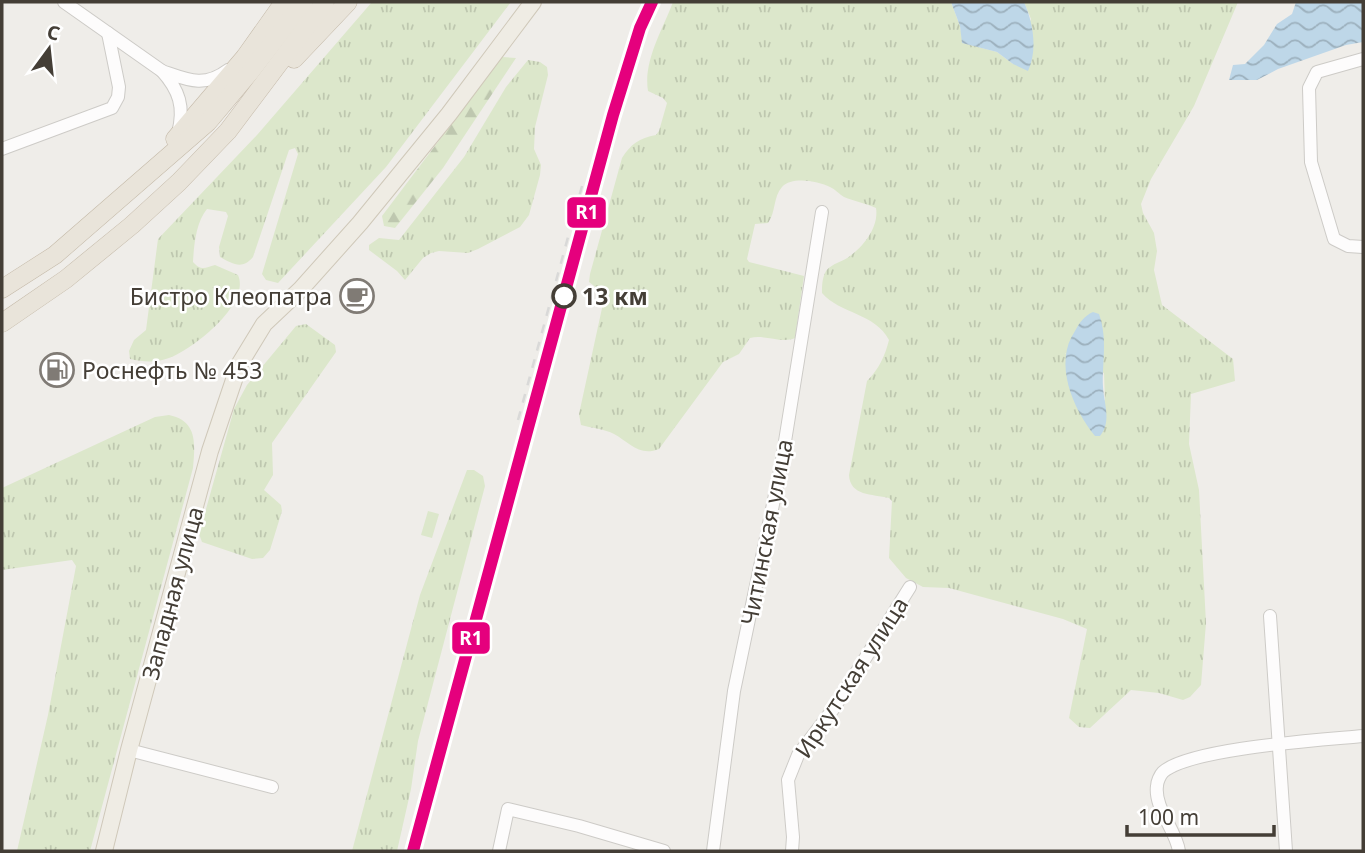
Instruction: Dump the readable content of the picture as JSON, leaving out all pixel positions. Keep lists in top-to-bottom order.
{
  "streets": {
    "main road": ["Западная улица"],
    "street": ["Читинская улица", "Иркутская улица"]
  },
  "places": {
    "cafe": ["Бистро Клеопатра"],
    "other": ["13 км"],
    "fuel station": ["Роснефть № 453"]
  },
  "lines": ["transit line R1"],
  "scale_bar": "100 m",
  "north": "top"
}
